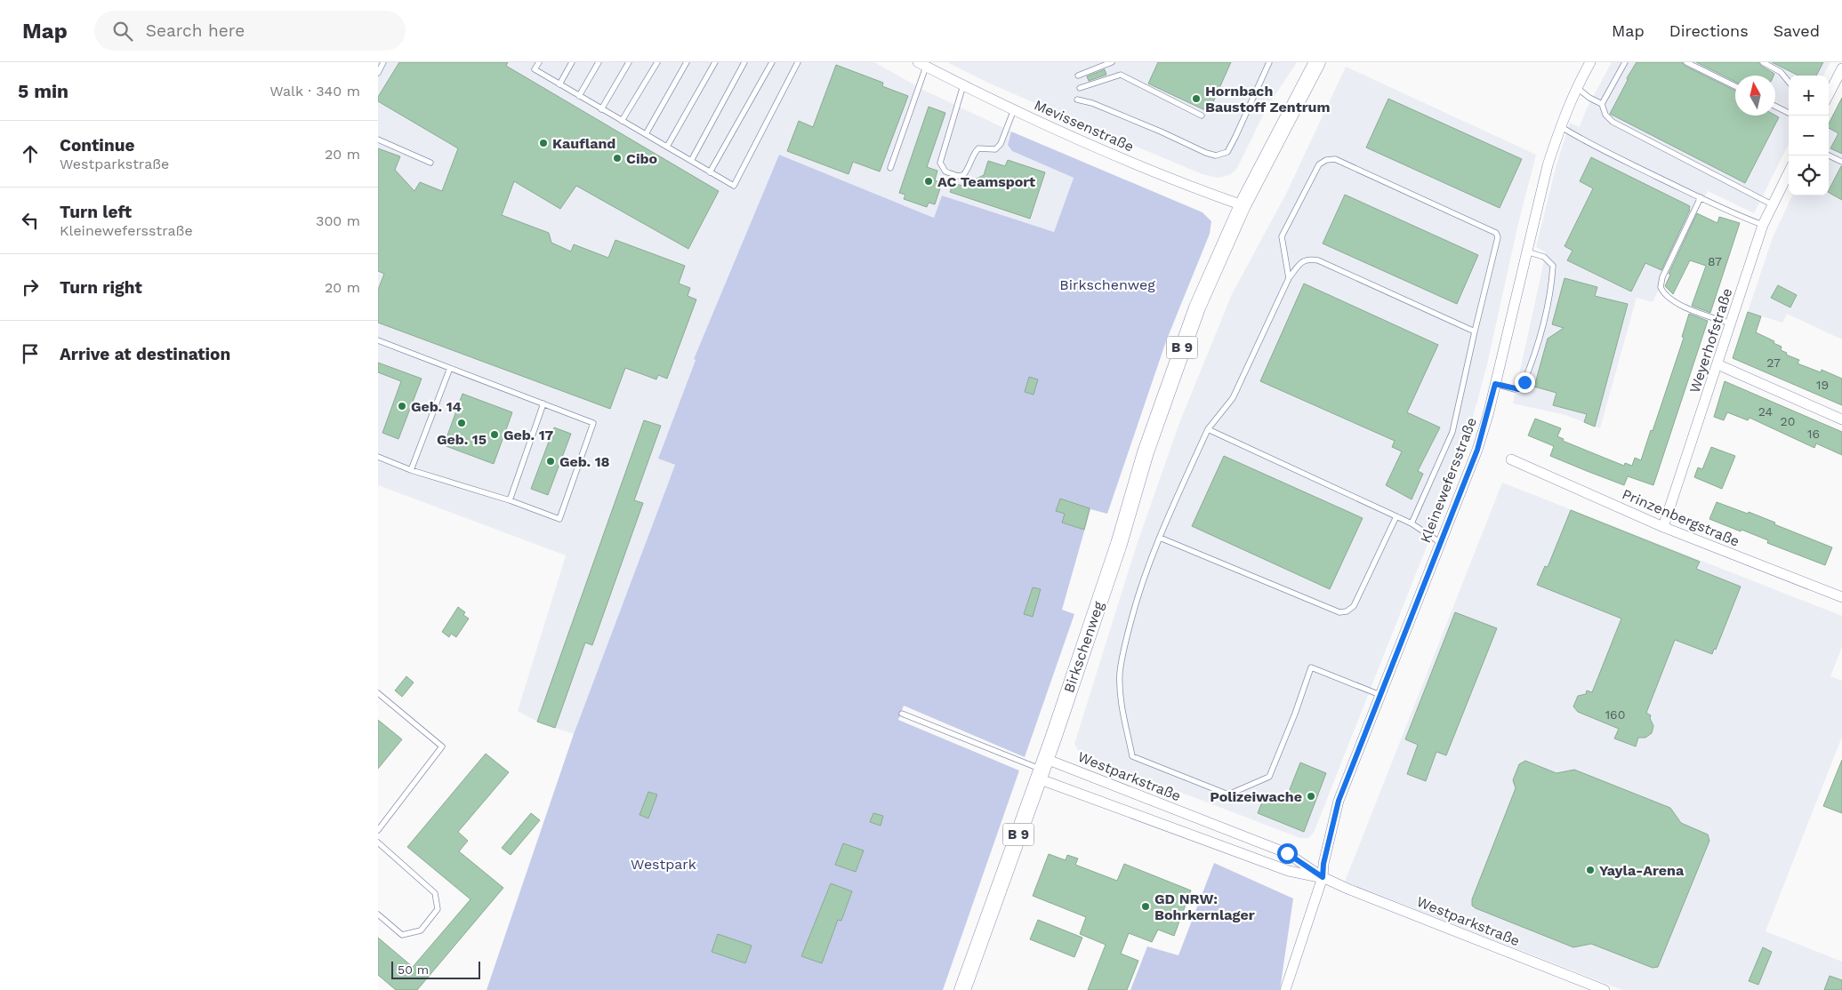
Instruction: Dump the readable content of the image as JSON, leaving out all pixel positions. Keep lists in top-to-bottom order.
{
  "streets": {
    "main road": ["B 9", "Birkschenweg"],
    "street": [
      "Mevissenstraße",
      "Weyerhofstraße",
      "Kleinewefersstraße",
      "Prinzenbergstraße",
      "Westparkstraße"
    ]
  },
  "crossings": [
    ["Mevissenstraße", "Birkschenweg"],
    ["Weyerhofstraße", "Prinzenbergstraße"],
    ["Kleinewefersstraße", "Westparkstraße"],
    ["Birkschenweg", "Westparkstraße"]
  ],
  "parks": ["Birkschenweg", "Westpark"],
  "places": [
    "Hornbach Baustoff Zentrum",
    "Kaufland",
    "Cibo",
    "AC Teamsport",
    "Geb. 14",
    "Geb. 15",
    "Geb. 17",
    "Geb. 18",
    "Polizeiwache",
    "Yayla-Arena",
    "GD NRW: Bohrkernlager"
  ],
  "house_numbers": [
    "87",
    "27",
    "19",
    "24",
    "20",
    "16",
    "160"
  ],
  "scale_bar": "50 m",
  "north": "top",
  "page": {
    "header": "Map",
    "search": "Search here",
    "nav": ["Map", "Directions", "Saved"],
    "heading": ["5 min", "Walk · 340 m"],
    "map_buttons": ["+", "−"],
    "list": [
      ["Continue", "Westparkstraße", "20 m"],
      ["Turn left", "Kleinewefersstraße", "300 m"],
      ["Turn right", "20 m"],
      "Arrive at destination"
    ],
    "scale": "50 m"
  }
}
